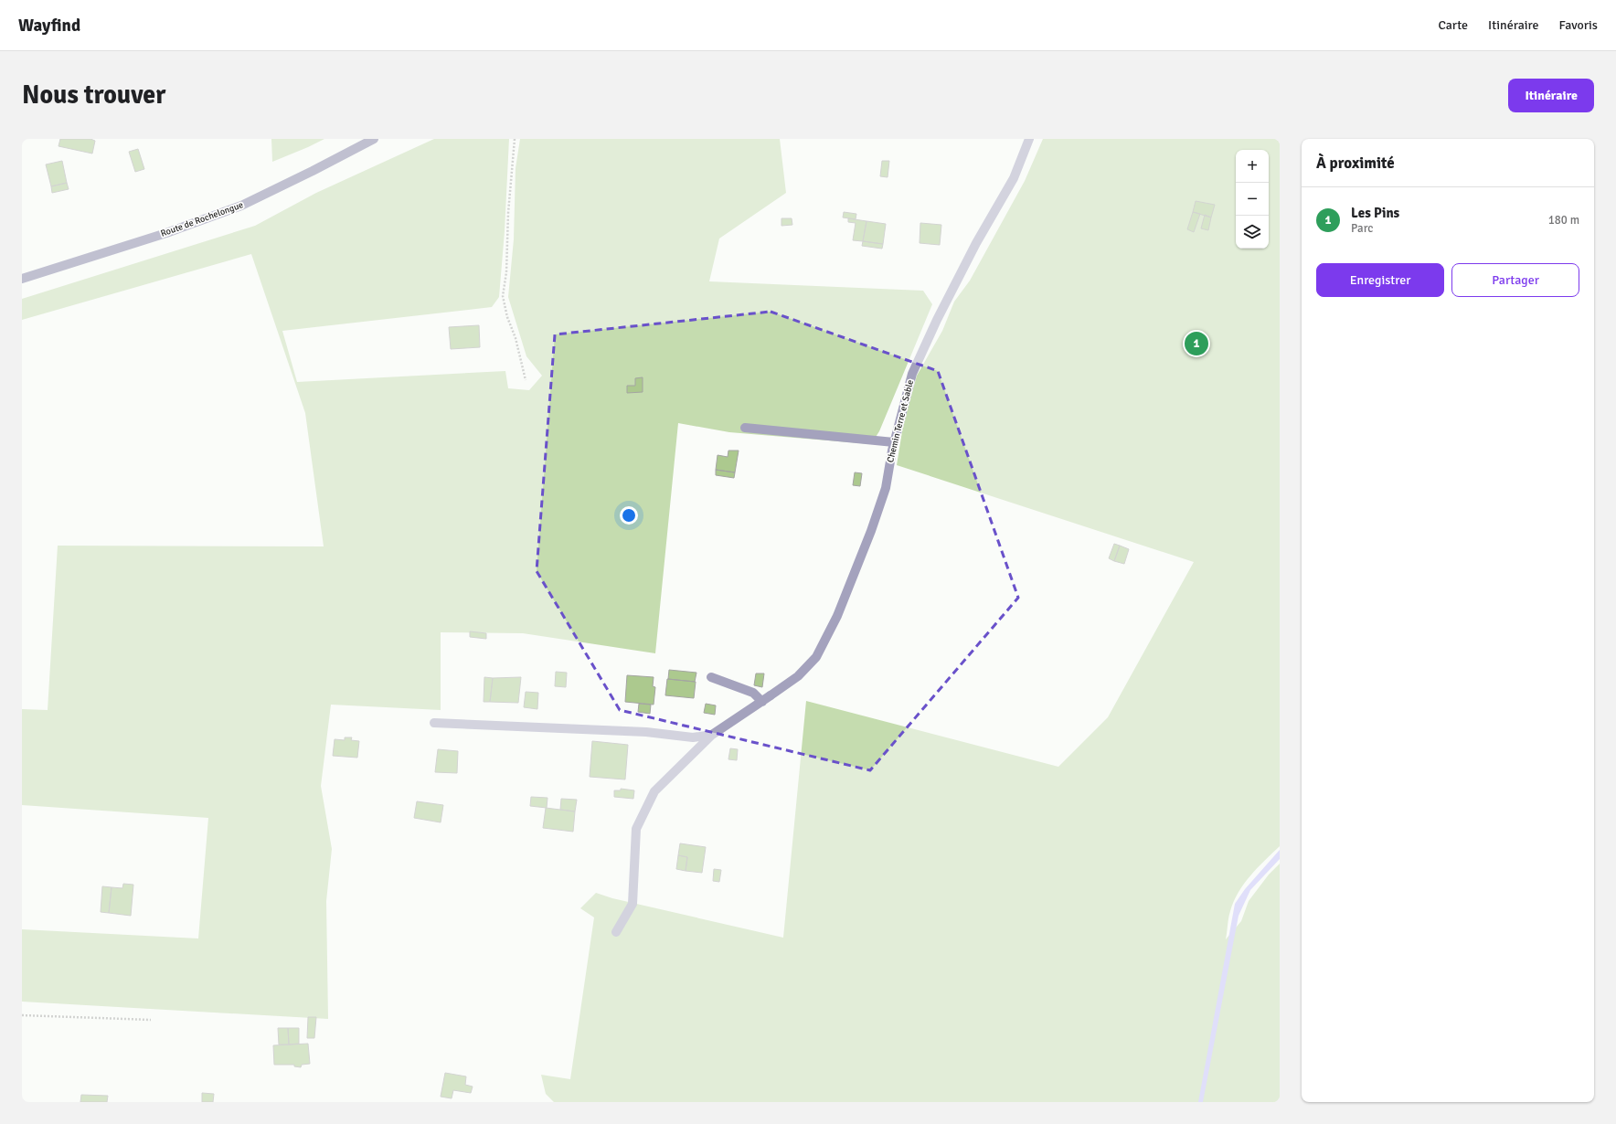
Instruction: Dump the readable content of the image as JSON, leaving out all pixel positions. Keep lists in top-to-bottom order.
{
  "streets": {
    "main road": ["Route de Rochelongue"],
    "street": ["Chemin Terre et Sable"]
  },
  "page": {
    "header": "Wayfind",
    "nav": ["Carte", "Itinéraire", "Favoris"],
    "buttons": [
      "Itinéraire",
      ["Enregistrer", "Partager"]
    ],
    "title": "Nous trouver",
    "heading": "À proximité",
    "map_buttons": ["+", "−"],
    "list": [
      {
        "mark": "1",
        "name": "Les Pins",
        "note": "Parc",
        "value": "180 m"
      }
    ],
    "pins": "1"
  }
}
